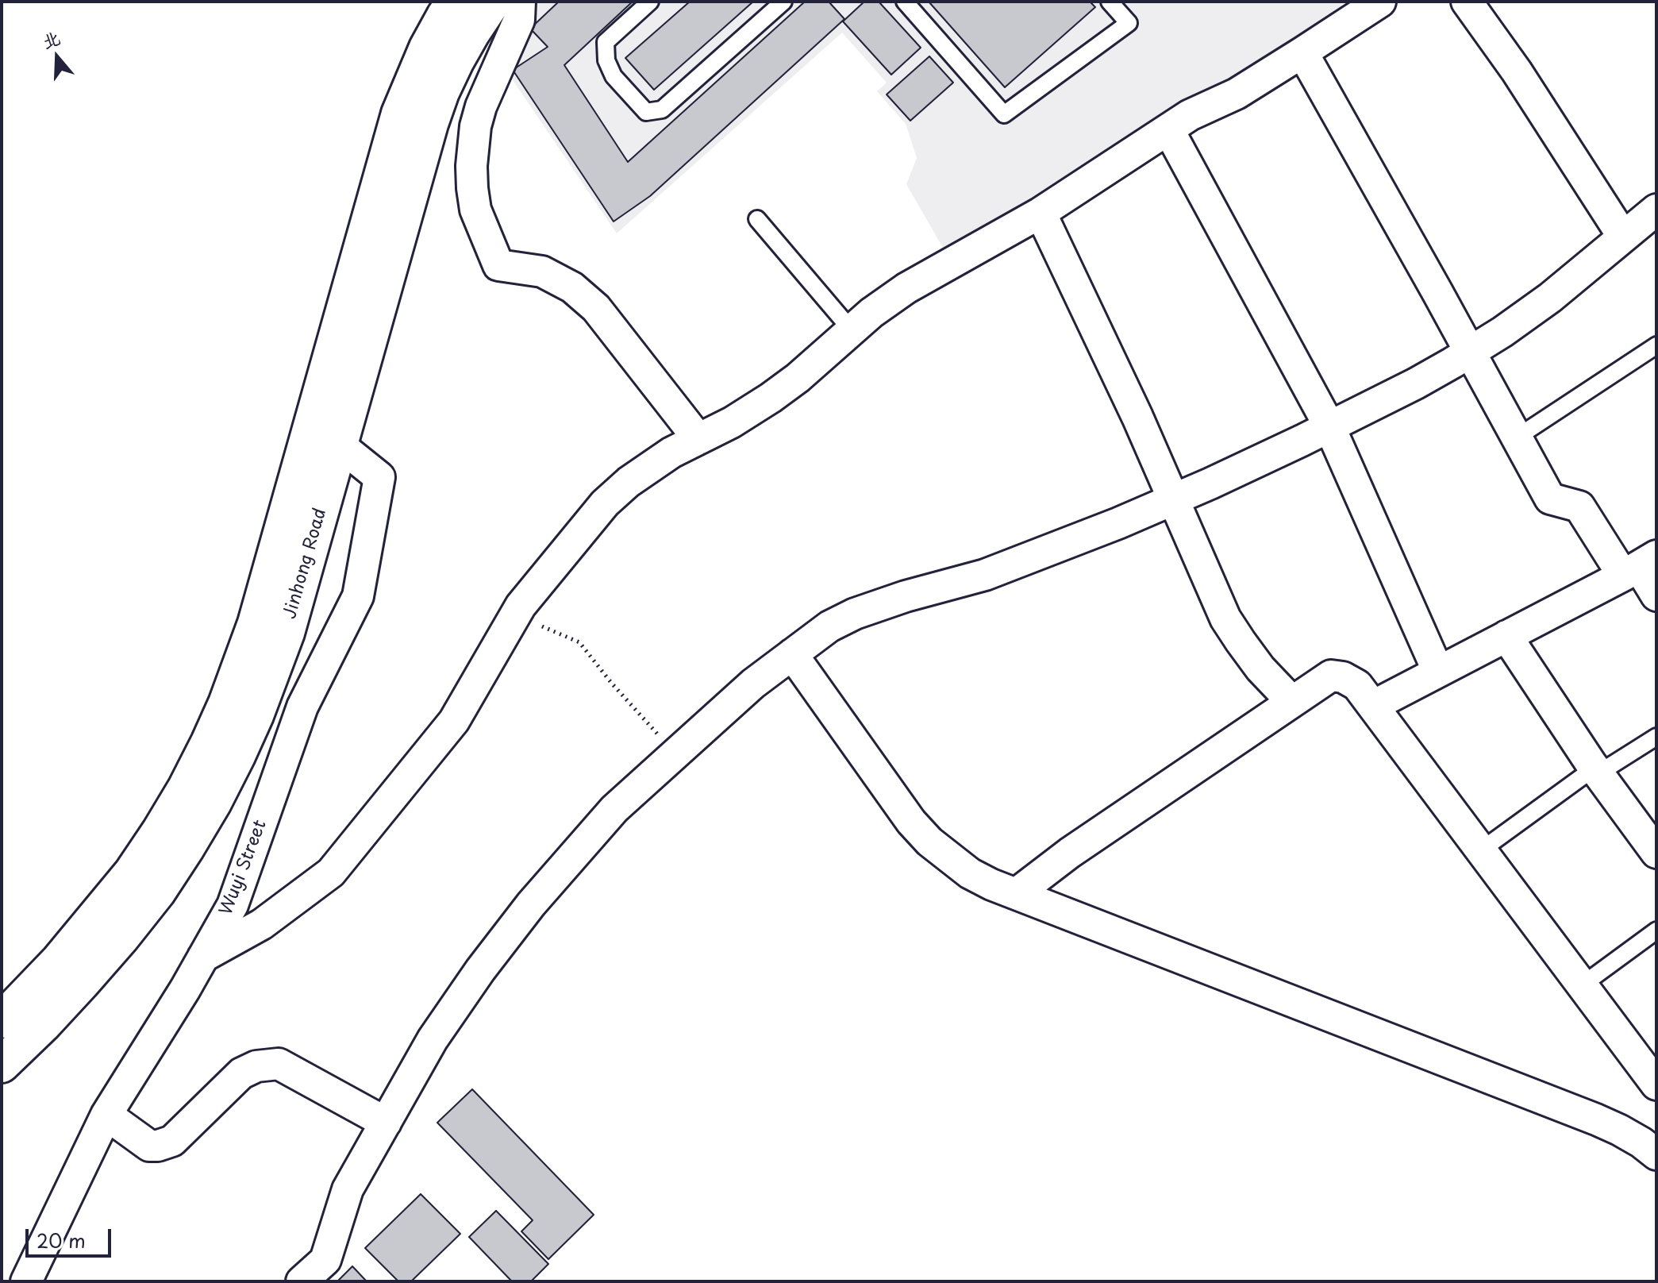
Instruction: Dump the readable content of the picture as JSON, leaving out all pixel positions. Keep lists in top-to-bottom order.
{
  "streets": {
    "main road": ["Jinhong Road"],
    "street": ["Wuyi Street"]
  },
  "crossings": [
    ["Jinhong Road", "Wuyi Street"]
  ],
  "scale_bar": "20 m",
  "north": "top"
}
